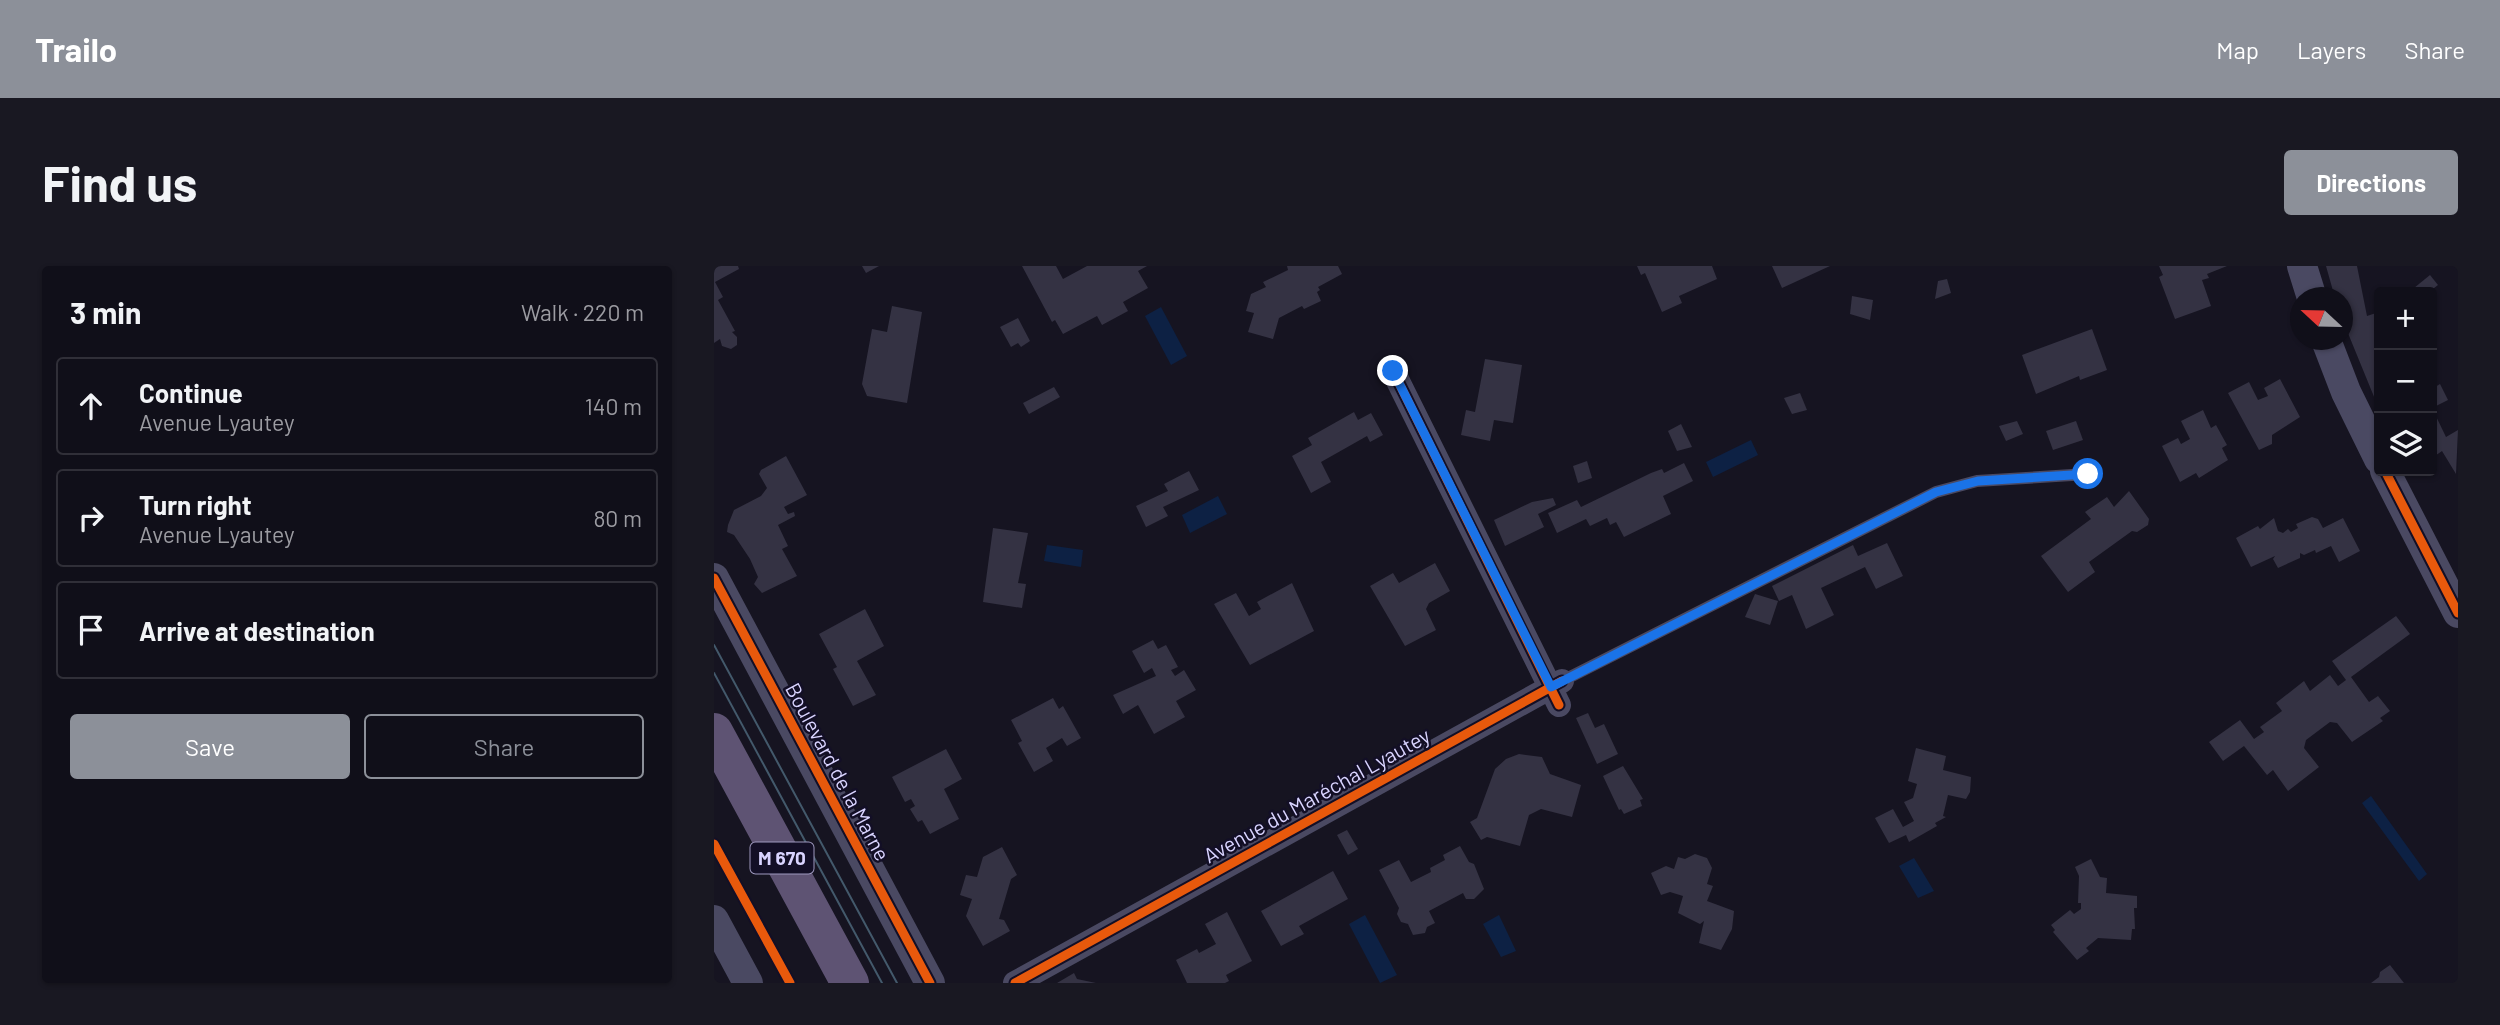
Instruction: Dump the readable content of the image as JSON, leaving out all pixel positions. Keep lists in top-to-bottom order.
{
  "streets": {
    "main road": ["M 670"],
    "street": ["Boulevard de la Marne", "Avenue du Maréchal Lyautey"]
  },
  "north": "left",
  "page": {
    "header": "Trailo",
    "nav": ["Map", "Layers", "Share"],
    "buttons": [
      "Directions",
      ["Save", "Share"]
    ],
    "title": "Find us",
    "heading": ["3 min", "Walk · 220 m"],
    "map_buttons": ["+", "−"],
    "list": [
      ["Continue", "Avenue Lyautey", "140 m"],
      ["Turn right", "Avenue Lyautey", "80 m"],
      "Arrive at destination"
    ]
  }
}
